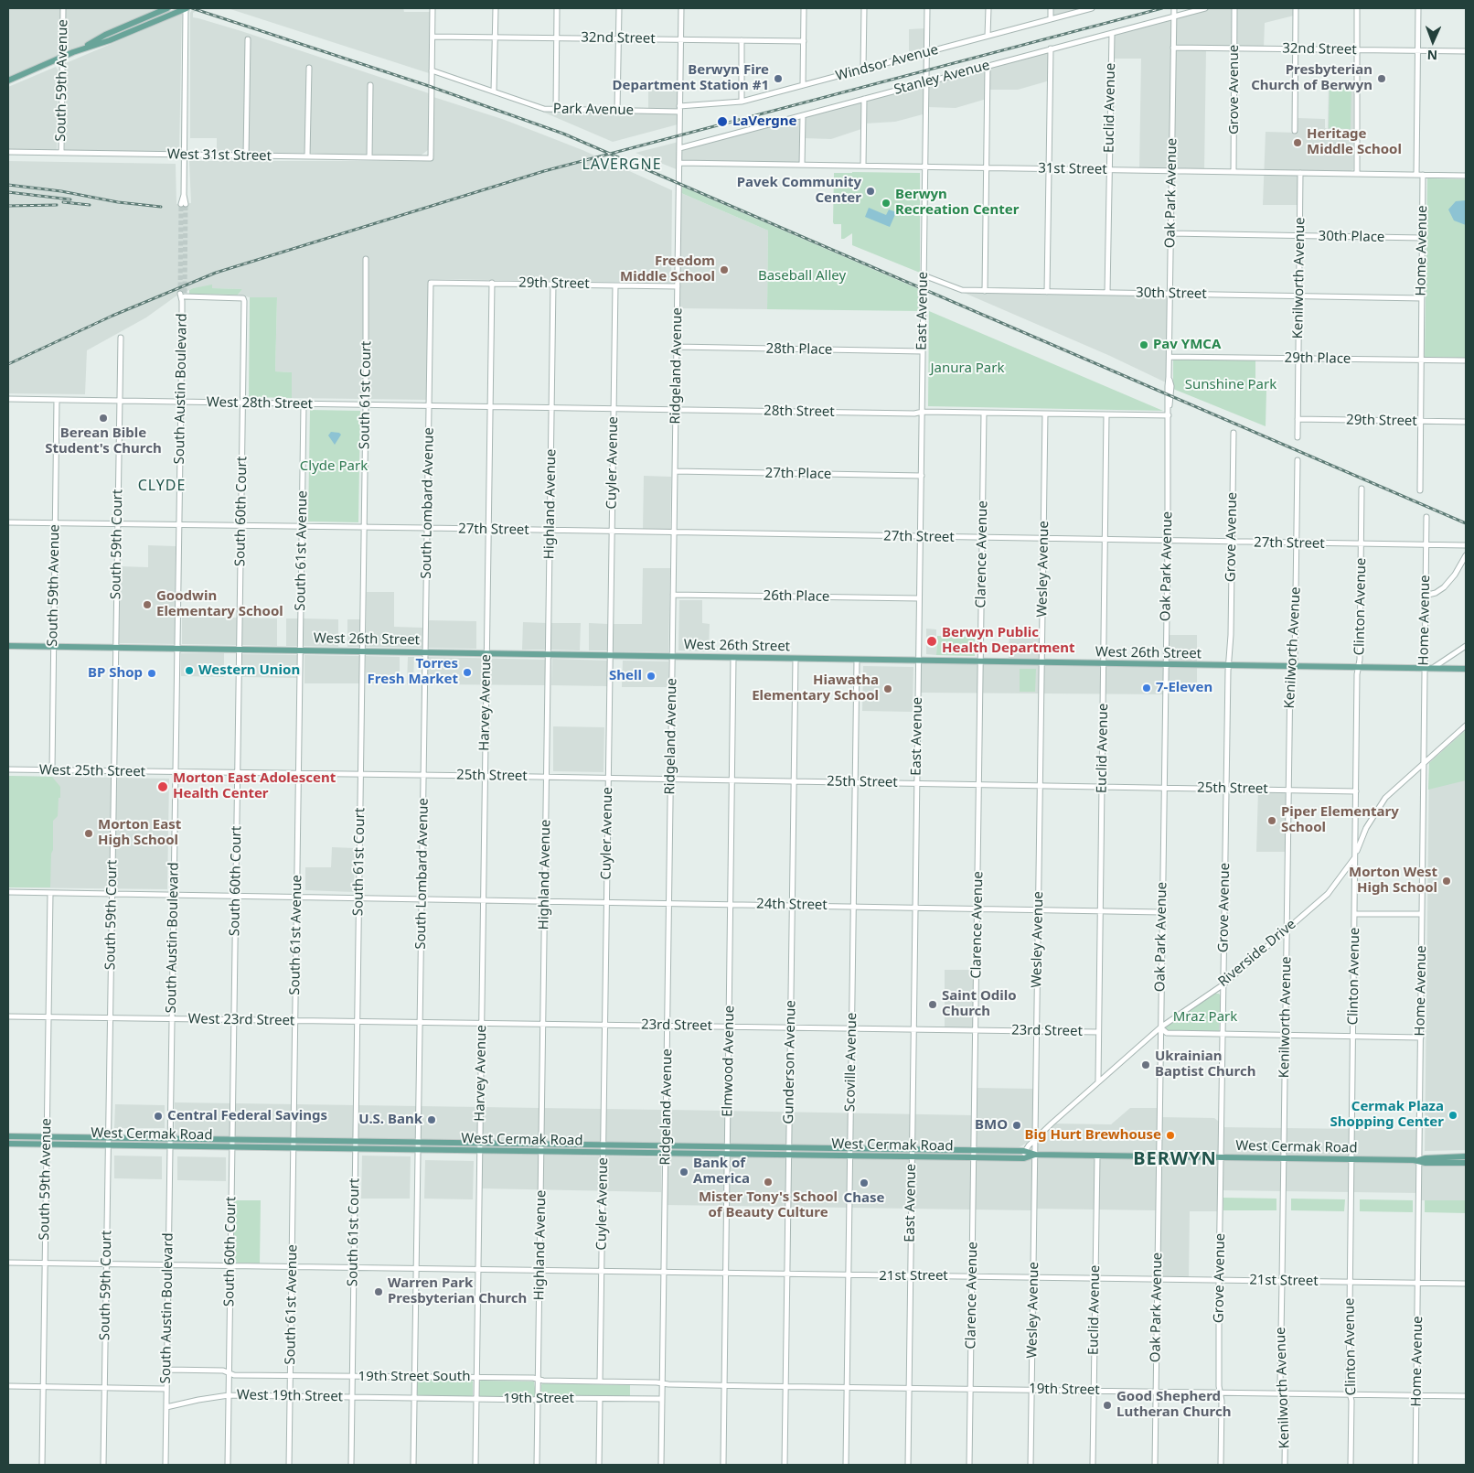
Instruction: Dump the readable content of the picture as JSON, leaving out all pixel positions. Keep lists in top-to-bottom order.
{
  "streets": {
    "main road": ["West 26th Street", "West Cermak Road"],
    "street": [
      "32nd Street",
      "Windsor Avenue",
      "Stanley Avenue",
      "South 59th Avenue",
      "Grove Avenue",
      "Euclid Avenue",
      "Park Avenue",
      "West 31st Street",
      "31st Street",
      "Oak Park Avenue",
      "30th Place",
      "Home Avenue",
      "Kenilworth Avenue",
      "29th Street",
      "30th Street",
      "East Avenue",
      "28th Place",
      "29th Place",
      "Ridgeland Avenue",
      "South Austin Boulevard",
      "South 61st Court",
      "West 28th Street",
      "28th Street",
      "Cuyler Avenue",
      "27th Place",
      "South Lombard Avenue",
      "Highland Avenue",
      "South 60th Court",
      "27th Street",
      "South 59th Court",
      "South 61st Avenue",
      "Clarence Avenue",
      "Wesley Avenue",
      "26th Place",
      "Clinton Avenue",
      "Harvey Avenue",
      "West 25th Street",
      "25th Street",
      "24th Street",
      "Riverside Drive",
      "West 23rd Street",
      "23rd Street",
      "Elmwood Avenue",
      "Gunderson Avenue",
      "Scoville Avenue",
      "21st Street",
      "19th Street South",
      "19th Street",
      "West 19th Street"
    ]
  },
  "crossings": [
    ["32nd Street", "Grove Avenue"],
    ["32nd Street", "Oak Park Avenue"],
    ["32nd Street", "Ridgeland Avenue"],
    ["Windsor Avenue", "Park Avenue"],
    ["Windsor Avenue", "East Avenue"],
    ["Windsor Avenue", "Ridgeland Avenue"],
    ["Stanley Avenue", "Euclid Avenue"],
    ["Stanley Avenue", "Oak Park Avenue"],
    ["Stanley Avenue", "East Avenue"],
    ["Stanley Avenue", "Ridgeland Avenue"],
    ["South 59th Avenue", "West 31st Street"],
    ["South 59th Avenue", "West 28th Street"],
    ["South 59th Avenue", "27th Street"],
    ["South 59th Avenue", "West 26th Street"],
    ["South 59th Avenue", "West 25th Street"],
    ["South 59th Avenue", "24th Street"],
    ["South 59th Avenue", "West 23rd Street"],
    ["South 59th Avenue", "West Cermak Road"],
    ["South 59th Avenue", "21st Street"],
    ["Grove Avenue", "31st Street"],
    ["Grove Avenue", "27th Street"],
    ["Grove Avenue", "West 26th Street"],
    ["Grove Avenue", "25th Street"],
    ["Grove Avenue", "Riverside Drive"],
    ["Grove Avenue", "West Cermak Road"],
    ["Grove Avenue", "21st Street"],
    ["Grove Avenue", "19th Street"],
    ["Euclid Avenue", "31st Street"],
    ["Euclid Avenue", "30th Street"],
    ["Euclid Avenue", "28th Street"],
    ["Euclid Avenue", "27th Street"],
    ["Euclid Avenue", "West 26th Street"],
    ["Euclid Avenue", "25th Street"],
    ["Euclid Avenue", "24th Street"],
    ["Euclid Avenue", "Riverside Drive"],
    ["Euclid Avenue", "23rd Street"],
    ["Euclid Avenue", "West Cermak Road"],
    ["Euclid Avenue", "21st Street"],
    ["Euclid Avenue", "19th Street"],
    ["Park Avenue", "West 31st Street"],
    ["Park Avenue", "Ridgeland Avenue"],
    ["31st Street", "Oak Park Avenue"],
    ["31st Street", "Home Avenue"],
    ["31st Street", "Kenilworth Avenue"],
    ["31st Street", "East Avenue"],
    ["31st Street", "Ridgeland Avenue"],
    ["Oak Park Avenue", "30th Place"],
    ["Oak Park Avenue", "30th Street"],
    ["Oak Park Avenue", "29th Place"],
    ["Oak Park Avenue", "28th Street"],
    ["Oak Park Avenue", "27th Street"],
    ["Oak Park Avenue", "West 26th Street"],
    ["Oak Park Avenue", "25th Street"],
    ["Oak Park Avenue", "24th Street"],
    ["Oak Park Avenue", "Riverside Drive"],
    ["Oak Park Avenue", "West Cermak Road"],
    ["Oak Park Avenue", "21st Street"],
    ["Oak Park Avenue", "19th Street"],
    ["30th Place", "Home Avenue"],
    ["30th Place", "Kenilworth Avenue"],
    ["Home Avenue", "29th Street"],
    ["Home Avenue", "30th Street"],
    ["Home Avenue", "29th Place"],
    ["Home Avenue", "27th Street"],
    ["Home Avenue", "West 26th Street"],
    ["Home Avenue", "Riverside Drive"],
    ["Home Avenue", "West Cermak Road"],
    ["Home Avenue", "21st Street"],
    ["Home Avenue", "19th Street"],
    ["Kenilworth Avenue", "29th Street"],
    ["Kenilworth Avenue", "30th Street"],
    ["Kenilworth Avenue", "29th Place"],
    ["Kenilworth Avenue", "27th Street"],
    ["Kenilworth Avenue", "West 26th Street"],
    ["Kenilworth Avenue", "25th Street"],
    ["Kenilworth Avenue", "Riverside Drive"],
    ["Kenilworth Avenue", "West Cermak Road"],
    ["Kenilworth Avenue", "21st Street"],
    ["Kenilworth Avenue", "19th Street"],
    ["29th Street", "Ridgeland Avenue"],
    ["29th Street", "Cuyler Avenue"],
    ["29th Street", "South Lombard Avenue"],
    ["29th Street", "Highland Avenue"],
    ["29th Street", "Harvey Avenue"],
    ["30th Street", "East Avenue"],
    ["East Avenue", "28th Place"],
    ["East Avenue", "28th Street"],
    ["East Avenue", "27th Place"],
    ["East Avenue", "27th Street"],
    ["East Avenue", "26th Place"],
    ["East Avenue", "West 26th Street"],
    ["East Avenue", "25th Street"],
    ["East Avenue", "24th Street"],
    ["East Avenue", "23rd Street"],
    ["East Avenue", "West Cermak Road"],
    ["East Avenue", "21st Street"],
    ["East Avenue", "19th Street"],
    ["28th Place", "Ridgeland Avenue"],
    ["Ridgeland Avenue", "28th Street"],
    ["Ridgeland Avenue", "27th Place"],
    ["Ridgeland Avenue", "27th Street"],
    ["Ridgeland Avenue", "26th Place"],
    ["Ridgeland Avenue", "West 26th Street"],
    ["Ridgeland Avenue", "25th Street"],
    ["Ridgeland Avenue", "24th Street"],
    ["Ridgeland Avenue", "23rd Street"],
    ["Ridgeland Avenue", "West Cermak Road"],
    ["Ridgeland Avenue", "21st Street"],
    ["Ridgeland Avenue", "19th Street South"],
    ["Ridgeland Avenue", "19th Street"],
    ["South Austin Boulevard", "West 28th Street"],
    ["South Austin Boulevard", "South 60th Court"],
    ["South Austin Boulevard", "27th Street"],
    ["South Austin Boulevard", "West 26th Street"],
    ["South Austin Boulevard", "West 25th Street"],
    ["South Austin Boulevard", "24th Street"],
    ["South Austin Boulevard", "West 23rd Street"],
    ["South Austin Boulevard", "West Cermak Road"],
    ["South Austin Boulevard", "21st Street"],
    ["South Austin Boulevard", "19th Street South"],
    ["South Austin Boulevard", "West 19th Street"],
    ["South 61st Court", "West 28th Street"],
    ["South 61st Court", "27th Street"],
    ["South 61st Court", "West 26th Street"],
    ["South 61st Court", "West 25th Street"],
    ["South 61st Court", "24th Street"],
    ["South 61st Court", "West 23rd Street"],
    ["South 61st Court", "West Cermak Road"],
    ["South 61st Court", "21st Street"],
    ["South 61st Court", "19th Street South"],
    ["South 61st Court", "West 19th Street"],
    ["West 28th Street", "28th Street"],
    ["West 28th Street", "South Lombard Avenue"],
    ["West 28th Street", "South 60th Court"],
    ["West 28th Street", "South 59th Court"],
    ["West 28th Street", "South 61st Avenue"],
    ["28th Street", "Cuyler Avenue"],
    ["28th Street", "South Lombard Avenue"],
    ["28th Street", "Highland Avenue"],
    ["28th Street", "Clarence Avenue"],
    ["28th Street", "Wesley Avenue"],
    ["28th Street", "Harvey Avenue"],
    ["Cuyler Avenue", "27th Street"],
    ["Cuyler Avenue", "West 26th Street"],
    ["Cuyler Avenue", "25th Street"],
    ["Cuyler Avenue", "24th Street"],
    ["Cuyler Avenue", "23rd Street"],
    ["Cuyler Avenue", "West Cermak Road"],
    ["Cuyler Avenue", "21st Street"],
    ["Cuyler Avenue", "19th Street South"],
    ["South Lombard Avenue", "27th Street"],
    ["South Lombard Avenue", "West 26th Street"],
    ["South Lombard Avenue", "West 25th Street"],
    ["South Lombard Avenue", "25th Street"],
    ["South Lombard Avenue", "24th Street"],
    ["South Lombard Avenue", "West 23rd Street"],
    ["South Lombard Avenue", "23rd Street"],
    ["South Lombard Avenue", "West Cermak Road"],
    ["South Lombard Avenue", "21st Street"],
    ["South Lombard Avenue", "19th Street South"],
    ["South Lombard Avenue", "19th Street"],
    ["South Lombard Avenue", "West 19th Street"],
    ["Highland Avenue", "27th Street"],
    ["Highland Avenue", "West 26th Street"],
    ["Highland Avenue", "25th Street"],
    ["Highland Avenue", "24th Street"],
    ["Highland Avenue", "23rd Street"],
    ["Highland Avenue", "West Cermak Road"],
    ["Highland Avenue", "21st Street"],
    ["Highland Avenue", "19th Street South"],
    ["Highland Avenue", "19th Street"],
    ["South 60th Court", "27th Street"],
    ["South 60th Court", "West 26th Street"],
    ["South 60th Court", "West 25th Street"],
    ["South 60th Court", "24th Street"],
    ["South 60th Court", "West 23rd Street"],
    ["South 60th Court", "West Cermak Road"],
    ["South 60th Court", "21st Street"],
    ["South 60th Court", "19th Street South"],
    ["South 60th Court", "West 19th Street"],
    ["27th Street", "South 59th Court"],
    ["27th Street", "South 61st Avenue"],
    ["27th Street", "Clarence Avenue"],
    ["27th Street", "Wesley Avenue"],
    ["27th Street", "Clinton Avenue"],
    ["27th Street", "Harvey Avenue"],
    ["South 59th Court", "West 26th Street"],
    ["South 59th Court", "West 25th Street"],
    ["South 59th Court", "24th Street"],
    ["South 59th Court", "West 23rd Street"],
    ["South 59th Court", "West Cermak Road"],
    ["South 59th Court", "21st Street"],
    ["South 61st Avenue", "West 26th Street"],
    ["South 61st Avenue", "West 25th Street"],
    ["South 61st Avenue", "24th Street"],
    ["South 61st Avenue", "West 23rd Street"],
    ["South 61st Avenue", "West Cermak Road"],
    ["South 61st Avenue", "21st Street"],
    ["South 61st Avenue", "19th Street South"],
    ["South 61st Avenue", "West 19th Street"],
    ["Clarence Avenue", "West 26th Street"],
    ["Clarence Avenue", "25th Street"],
    ["Clarence Avenue", "24th Street"],
    ["Clarence Avenue", "23rd Street"],
    ["Clarence Avenue", "West Cermak Road"],
    ["Clarence Avenue", "21st Street"],
    ["Clarence Avenue", "19th Street"],
    ["Wesley Avenue", "West 26th Street"],
    ["Wesley Avenue", "25th Street"],
    ["Wesley Avenue", "24th Street"],
    ["Wesley Avenue", "Riverside Drive"],
    ["Wesley Avenue", "23rd Street"],
    ["Wesley Avenue", "West Cermak Road"],
    ["Wesley Avenue", "21st Street"],
    ["Wesley Avenue", "19th Street"],
    ["Clinton Avenue", "West 26th Street"],
    ["Clinton Avenue", "25th Street"],
    ["Clinton Avenue", "Riverside Drive"],
    ["Clinton Avenue", "West Cermak Road"],
    ["Clinton Avenue", "21st Street"],
    ["Clinton Avenue", "19th Street"],
    ["West 26th Street", "Harvey Avenue"],
    ["West 26th Street", "Elmwood Avenue"],
    ["West 26th Street", "Gunderson Avenue"],
    ["West 26th Street", "Scoville Avenue"],
    ["Harvey Avenue", "25th Street"],
    ["Harvey Avenue", "24th Street"],
    ["Harvey Avenue", "23rd Street"],
    ["Harvey Avenue", "West Cermak Road"],
    ["Harvey Avenue", "21st Street"],
    ["Harvey Avenue", "19th Street South"],
    ["Harvey Avenue", "19th Street"],
    ["West 25th Street", "25th Street"],
    ["25th Street", "Elmwood Avenue"],
    ["25th Street", "Gunderson Avenue"],
    ["25th Street", "Scoville Avenue"],
    ["24th Street", "Elmwood Avenue"],
    ["24th Street", "Gunderson Avenue"],
    ["24th Street", "Scoville Avenue"],
    ["Riverside Drive", "West Cermak Road"],
    ["West 23rd Street", "23rd Street"],
    ["23rd Street", "Elmwood Avenue"],
    ["23rd Street", "Gunderson Avenue"],
    ["23rd Street", "Scoville Avenue"],
    ["Elmwood Avenue", "West Cermak Road"],
    ["Elmwood Avenue", "21st Street"],
    ["Elmwood Avenue", "19th Street"],
    ["Gunderson Avenue", "West Cermak Road"],
    ["Gunderson Avenue", "21st Street"],
    ["Gunderson Avenue", "19th Street"],
    ["Scoville Avenue", "West Cermak Road"],
    ["Scoville Avenue", "21st Street"],
    ["Scoville Avenue", "19th Street"],
    ["19th Street South", "19th Street"],
    ["19th Street", "West 19th Street"]
  ],
  "districts": ["LAVERGNE", "CLYDE", "BERWYN"],
  "parks": [
    "Baseball Alley",
    "Janura Park",
    "Sunshine Park",
    "Clyde Park",
    "Mraz Park"
  ],
  "places": [
    "Berwyn Fire Department Station #1",
    "Presbyterian Church of Berwyn",
    "LaVergne",
    "Heritage Middle School",
    "Pavek Community Center",
    "Berwyn Recreation Center",
    "Freedom Middle School",
    "Pav YMCA",
    "Berean Bible Student's Church",
    "Goodwin Elementary School",
    "Berwyn Public Health Department",
    "Western Union",
    "Torres Fresh Market",
    "BP Shop",
    "Shell",
    "7-Eleven",
    "Hiawatha Elementary School",
    "Morton East Adolescent Health Center",
    "Piper Elementary School",
    "Morton East High School",
    "Morton West High School",
    "Saint Odilo Church",
    "Ukrainian Baptist Church",
    "Cermak Plaza Shopping Center",
    "Central Federal Savings",
    "U.S. Bank",
    "BMO",
    "Big Hurt Brewhouse",
    "Bank of America",
    "Mister Tony's School of Beauty Culture",
    "Chase",
    "Warren Park Presbyterian Church",
    "Good Shepherd Lutheran Church"
  ],
  "north": "bottom"
}
